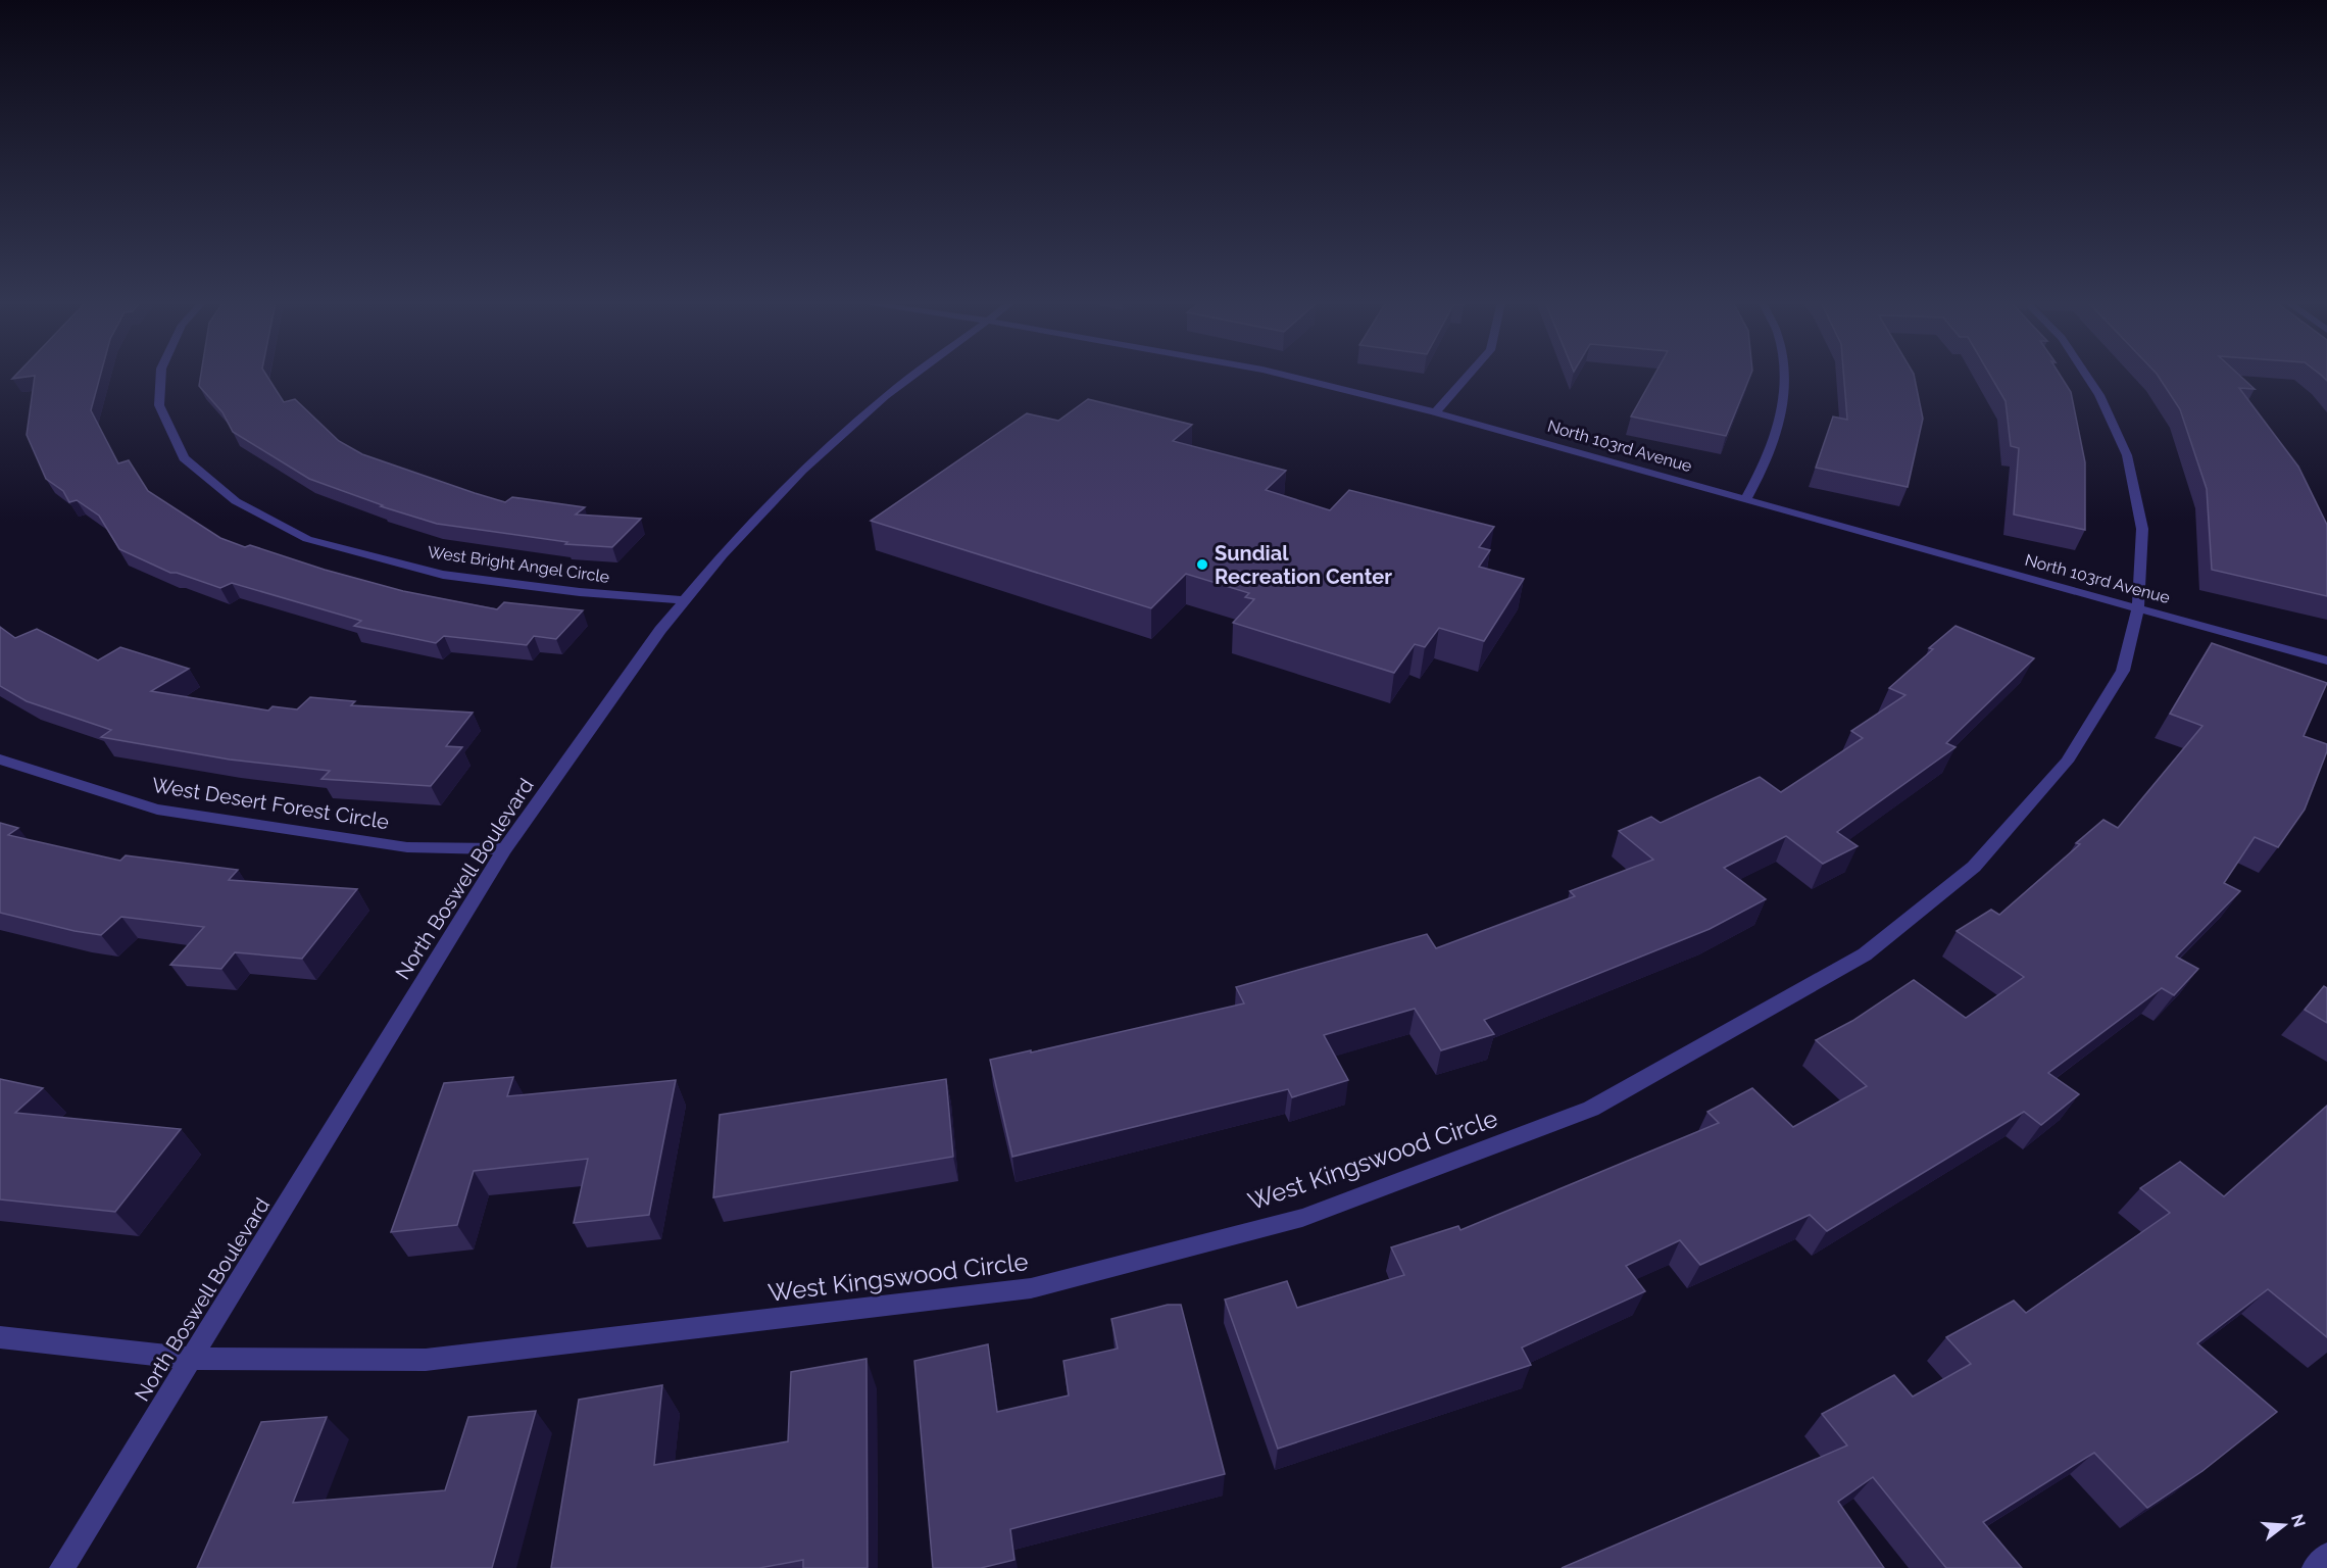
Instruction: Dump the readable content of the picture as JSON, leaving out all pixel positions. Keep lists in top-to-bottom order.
{
  "streets": {
    "street": [
      "North 103rd Avenue",
      "West Bright Angel Circle",
      "West Desert Forest Circle",
      "North Boswell Boulevard",
      "West Kingswood Circle"
    ]
  },
  "crossings": [
    ["North 103rd Avenue", "West Kingswood Circle"],
    ["West Bright Angel Circle", "North Boswell Boulevard"],
    ["West Desert Forest Circle", "North Boswell Boulevard"],
    ["North Boswell Boulevard", "West Kingswood Circle"]
  ],
  "places": ["Sundial Recreation Center"],
  "north": "right"
}
